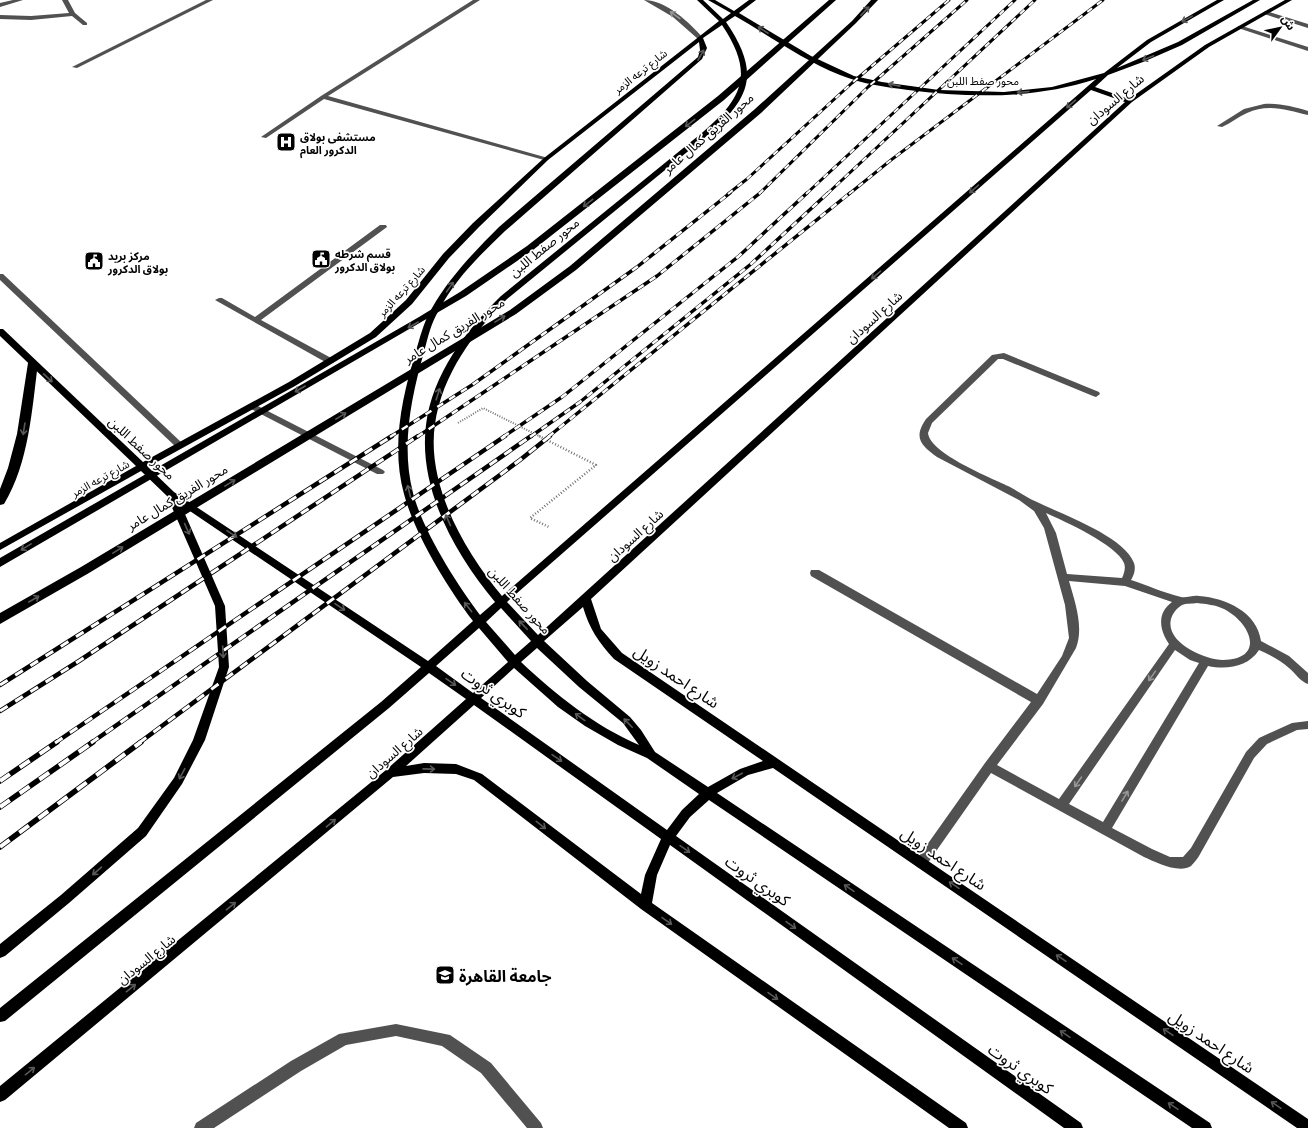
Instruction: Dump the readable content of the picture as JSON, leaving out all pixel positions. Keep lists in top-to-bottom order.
{
  "streets": {
    "highway": ["محور الفريق كمال عامر"],
    "main road": [
      "شارع ترعه الزمر",
      "محور صفط اللبن",
      "شارع السودان",
      "شارع احمد زويل",
      "كوبري ثروت"
    ]
  },
  "crossings": [
    ["محور صفط اللبن", "كوبري ثروت"],
    ["شارع السودان", "شارع احمد زويل"]
  ],
  "places": {
    "hospital": ["مستشفى بولاق الدكرور العام"],
    "public building": ["قسم شرطه بولاق الدكرور", "مركز بريد بولاق الدكرور"],
    "school or university": ["جامعة القاهرة"]
  },
  "north": "top right"
}
